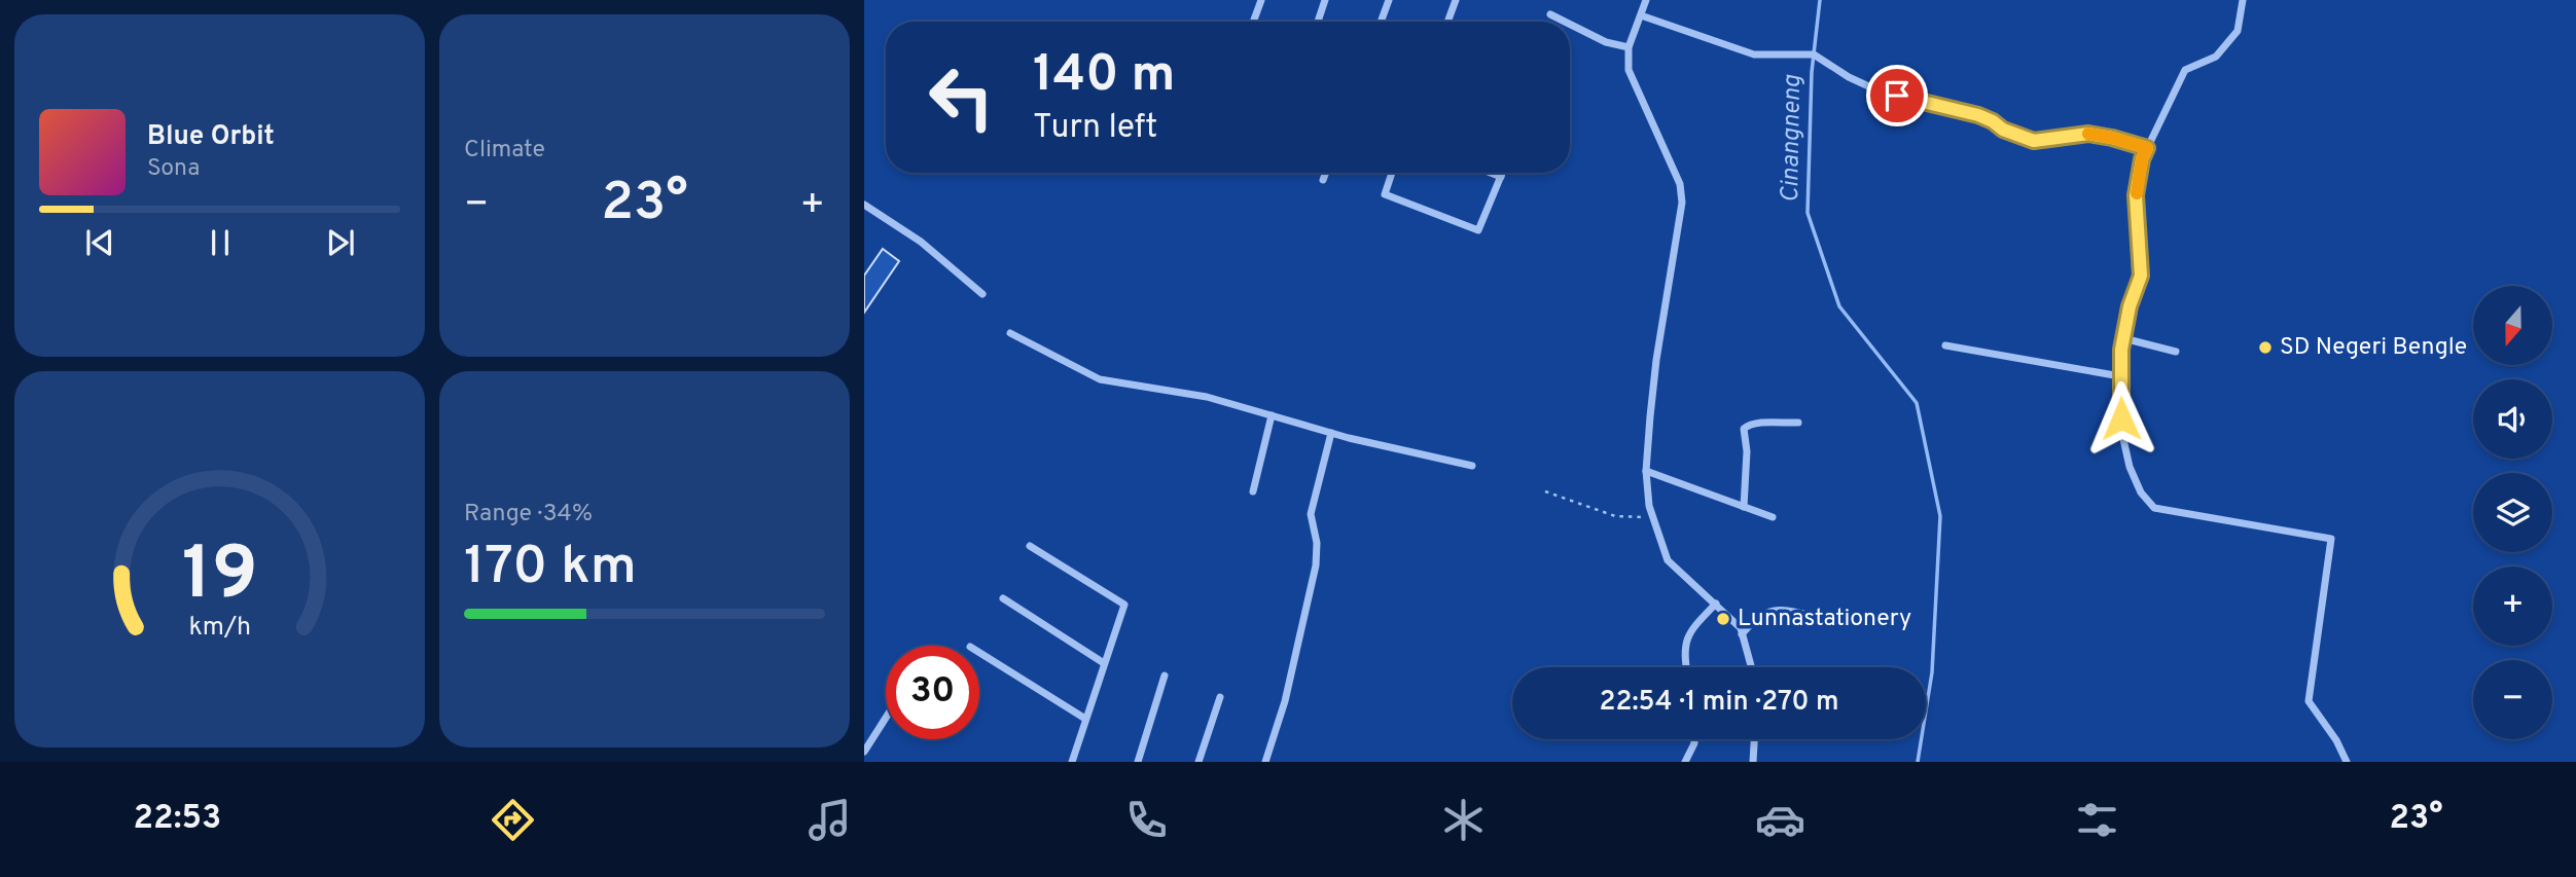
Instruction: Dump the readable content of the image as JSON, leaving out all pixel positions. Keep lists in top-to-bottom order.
{
  "water": ["Cinangneng"],
  "places": ["SD Negeri Bengle", "Lunnastationery"],
  "north": "bottom",
  "page": {
    "tile": [
      "Climate",
      ["Range · 34%", "170 km"]
    ],
    "turn": ["140 m", "Turn left"],
    "song": ["Blue Orbit", "Sona"],
    "heat": ["−", "23°", "+"],
    "map_buttons": ["+", "−"],
    "limit": "30",
    "trip": "22:54 · 1 min · 270 m",
    "tabs": ["22:53", "23°"],
    "gauge": ["19", "km/h"]
  }
}
